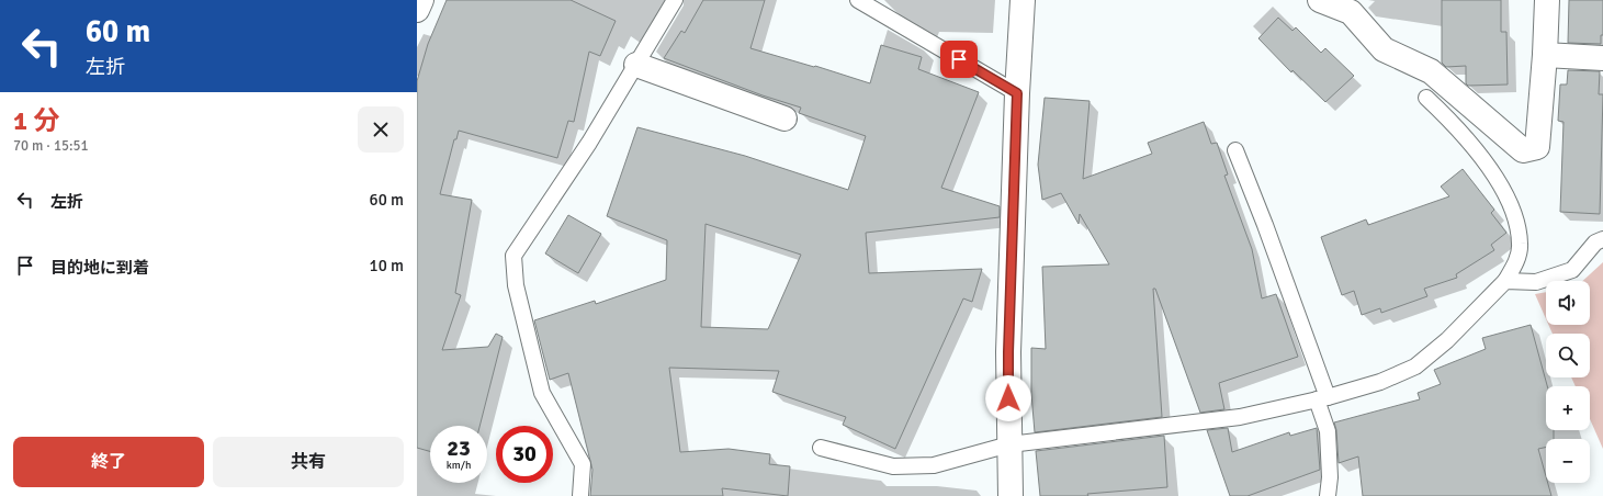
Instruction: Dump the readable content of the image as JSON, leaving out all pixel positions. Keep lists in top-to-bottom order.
{
  "page": {
    "turn": ["60 m", "左折"],
    "heading": ["1 分", "70 m · 15:51"],
    "list": [
      {
        "name": "左折",
        "value": "60 m"
      },
      {
        "name": "目的地に到着",
        "value": "10 m"
      }
    ],
    "map_buttons": ["+", "−"],
    "speed": "23 km/h",
    "limit": "30",
    "buttons": ["終了", "共有"]
  }
}
